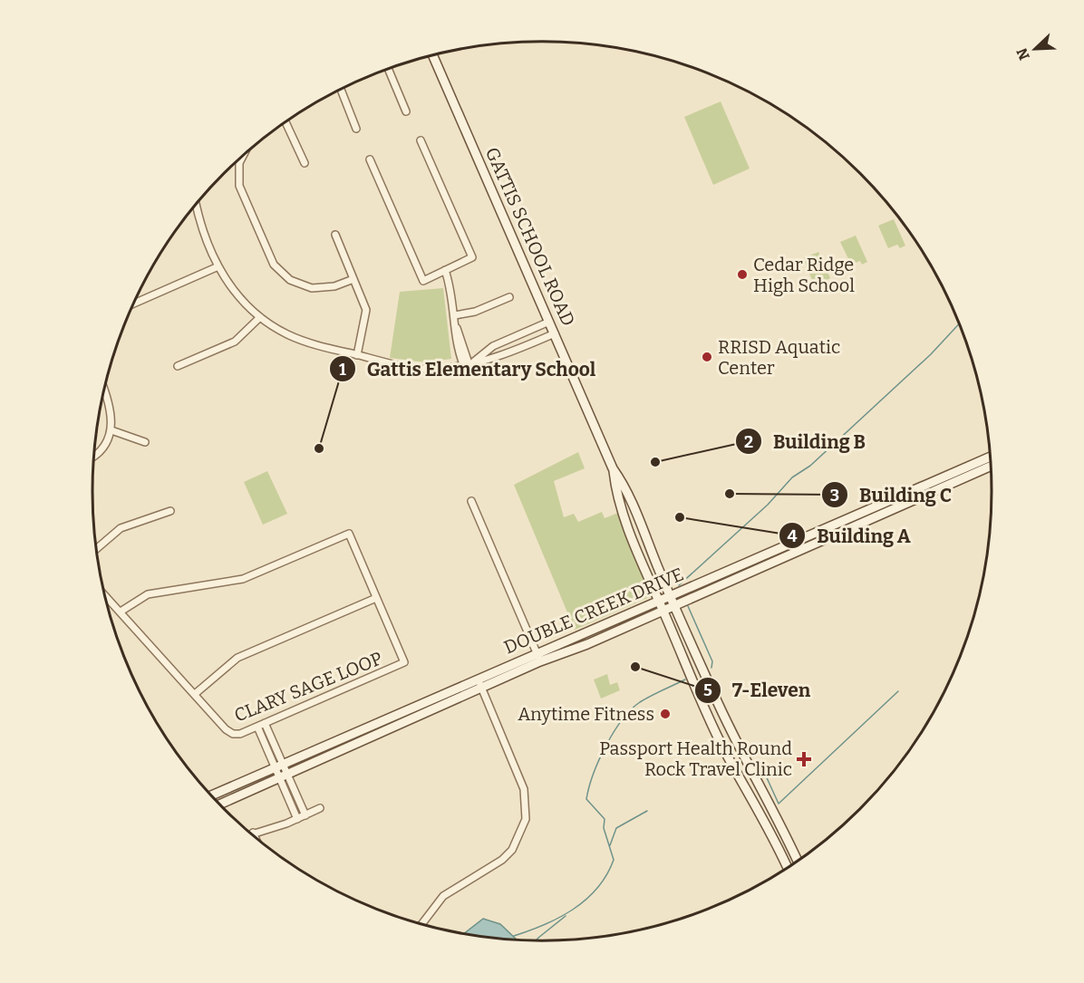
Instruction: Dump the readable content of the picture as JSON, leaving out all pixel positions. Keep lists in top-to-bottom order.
{
  "streets": {
    "street": ["GATTIS SCHOOL ROAD", "DOUBLE CREEK DRIVE", "CLARY SAGE LOOP"]
  },
  "crossings": [
    ["GATTIS SCHOOL ROAD", "DOUBLE CREEK DRIVE"]
  ],
  "places": {
    "other": [
      "Cedar Ridge High School",
      "RRISD Aquatic Center",
      "Gattis Elementary School",
      "Building B",
      "Building C",
      "Building A",
      "7-Eleven",
      "Anytime Fitness"
    ],
    "health": ["Passport Health Round Rock Travel Clinic"]
  },
  "north": "bottom left"
}
